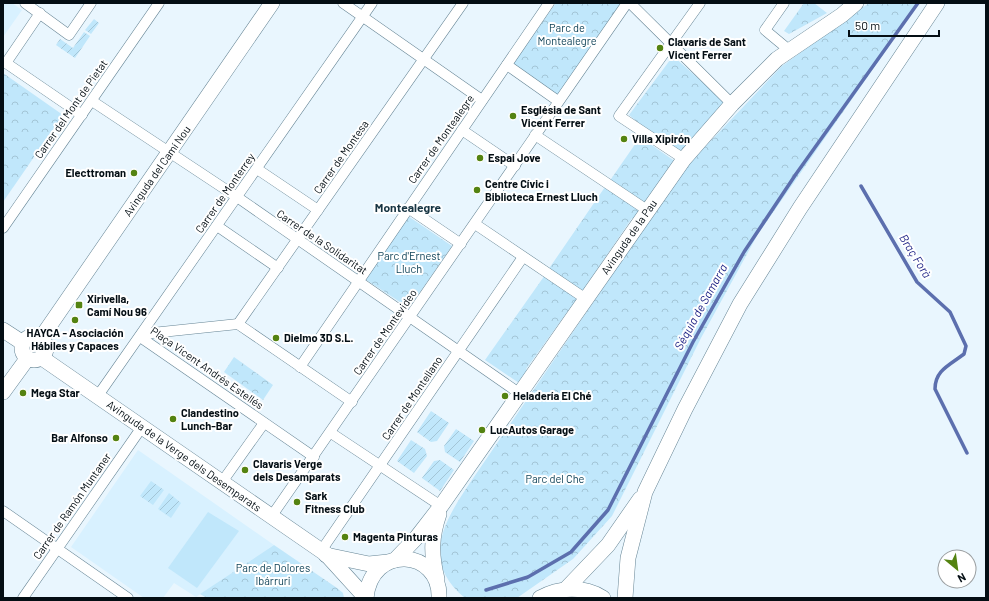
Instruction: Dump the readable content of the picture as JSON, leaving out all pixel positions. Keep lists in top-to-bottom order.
{
  "streets": {
    "street": [
      "Carrer del Mont de Pietat",
      "Carrer de Montealegre",
      "Carrer de Montesa",
      "Avinguda del Camí Nou",
      "Carrer de Monterrey",
      "Avinguda de la Pau",
      "Carrer de la Solidaritat",
      "Carrer de Montevideo",
      "Plaça Vicent Andrés Estellés",
      "Carrer de Montellano",
      "Avinguda de la Verge dels Desemparats",
      "Carrer de Ramón Muntaner"
    ]
  },
  "crossings": [
    ["Carrer del Mont de Pietat", "Carrer de la Solidaritat"],
    ["Carrer de Montealegre", "Carrer de la Solidaritat"],
    ["Carrer de Montesa", "Carrer de la Solidaritat"],
    ["Carrer de Montesa", "Plaça Vicent Andrés Estellés"],
    ["Avinguda del Camí Nou", "Carrer de la Solidaritat"],
    ["Avinguda del Camí Nou", "Avinguda de la Verge dels Desemparats"],
    ["Carrer de Monterrey", "Carrer de la Solidaritat"],
    ["Carrer de Monterrey", "Plaça Vicent Andrés Estellés"],
    ["Carrer de Monterrey", "Avinguda de la Verge dels Desemparats"],
    ["Avinguda de la Pau", "Carrer de la Solidaritat"],
    ["Avinguda de la Pau", "Avinguda de la Verge dels Desemparats"],
    ["Carrer de la Solidaritat", "Carrer de Montevideo"],
    ["Carrer de la Solidaritat", "Carrer de Montellano"],
    ["Carrer de Montevideo", "Plaça Vicent Andrés Estellés"],
    ["Carrer de Montevideo", "Avinguda de la Verge dels Desemparats"],
    ["Carrer de Montellano", "Avinguda de la Verge dels Desemparats"],
    ["Avinguda de la Verge dels Desemparats", "Carrer de Ramón Muntaner"]
  ],
  "districts": ["Montealegre"],
  "water": ["Braç Forà", "Séquia de Samarra"],
  "parks": [
    "Parc de Montealegre",
    "Parc d'Ernest Lluch",
    "Parc del Che",
    "Parc de Dolores Ibárruri"
  ],
  "places": {
    "other": [
      "Clavaris de Sant Vicent Ferrer",
      "Església de Sant Vicent Ferrer",
      "Villa Xipirón",
      "Espai Jove",
      "Electtroman",
      "Centre Cívic i Biblioteca Ernest Lluch",
      "HAYCA - Asociación Hábiles y Capaces",
      "Dielmo 3D S.L.",
      "Mega Star",
      "Heladería El Ché",
      "Clandestino Lunch-Bar",
      "LucAutos Garage",
      "Bar Alfonso",
      "Clavaris Verge dels Desamparats",
      "Sark Fitness Club",
      "Magenta Pinturas"
    ],
    "transit": ["Xirivella, Camí Nou 96"]
  },
  "scale_bar": "50 m",
  "north": "bottom right"
}
